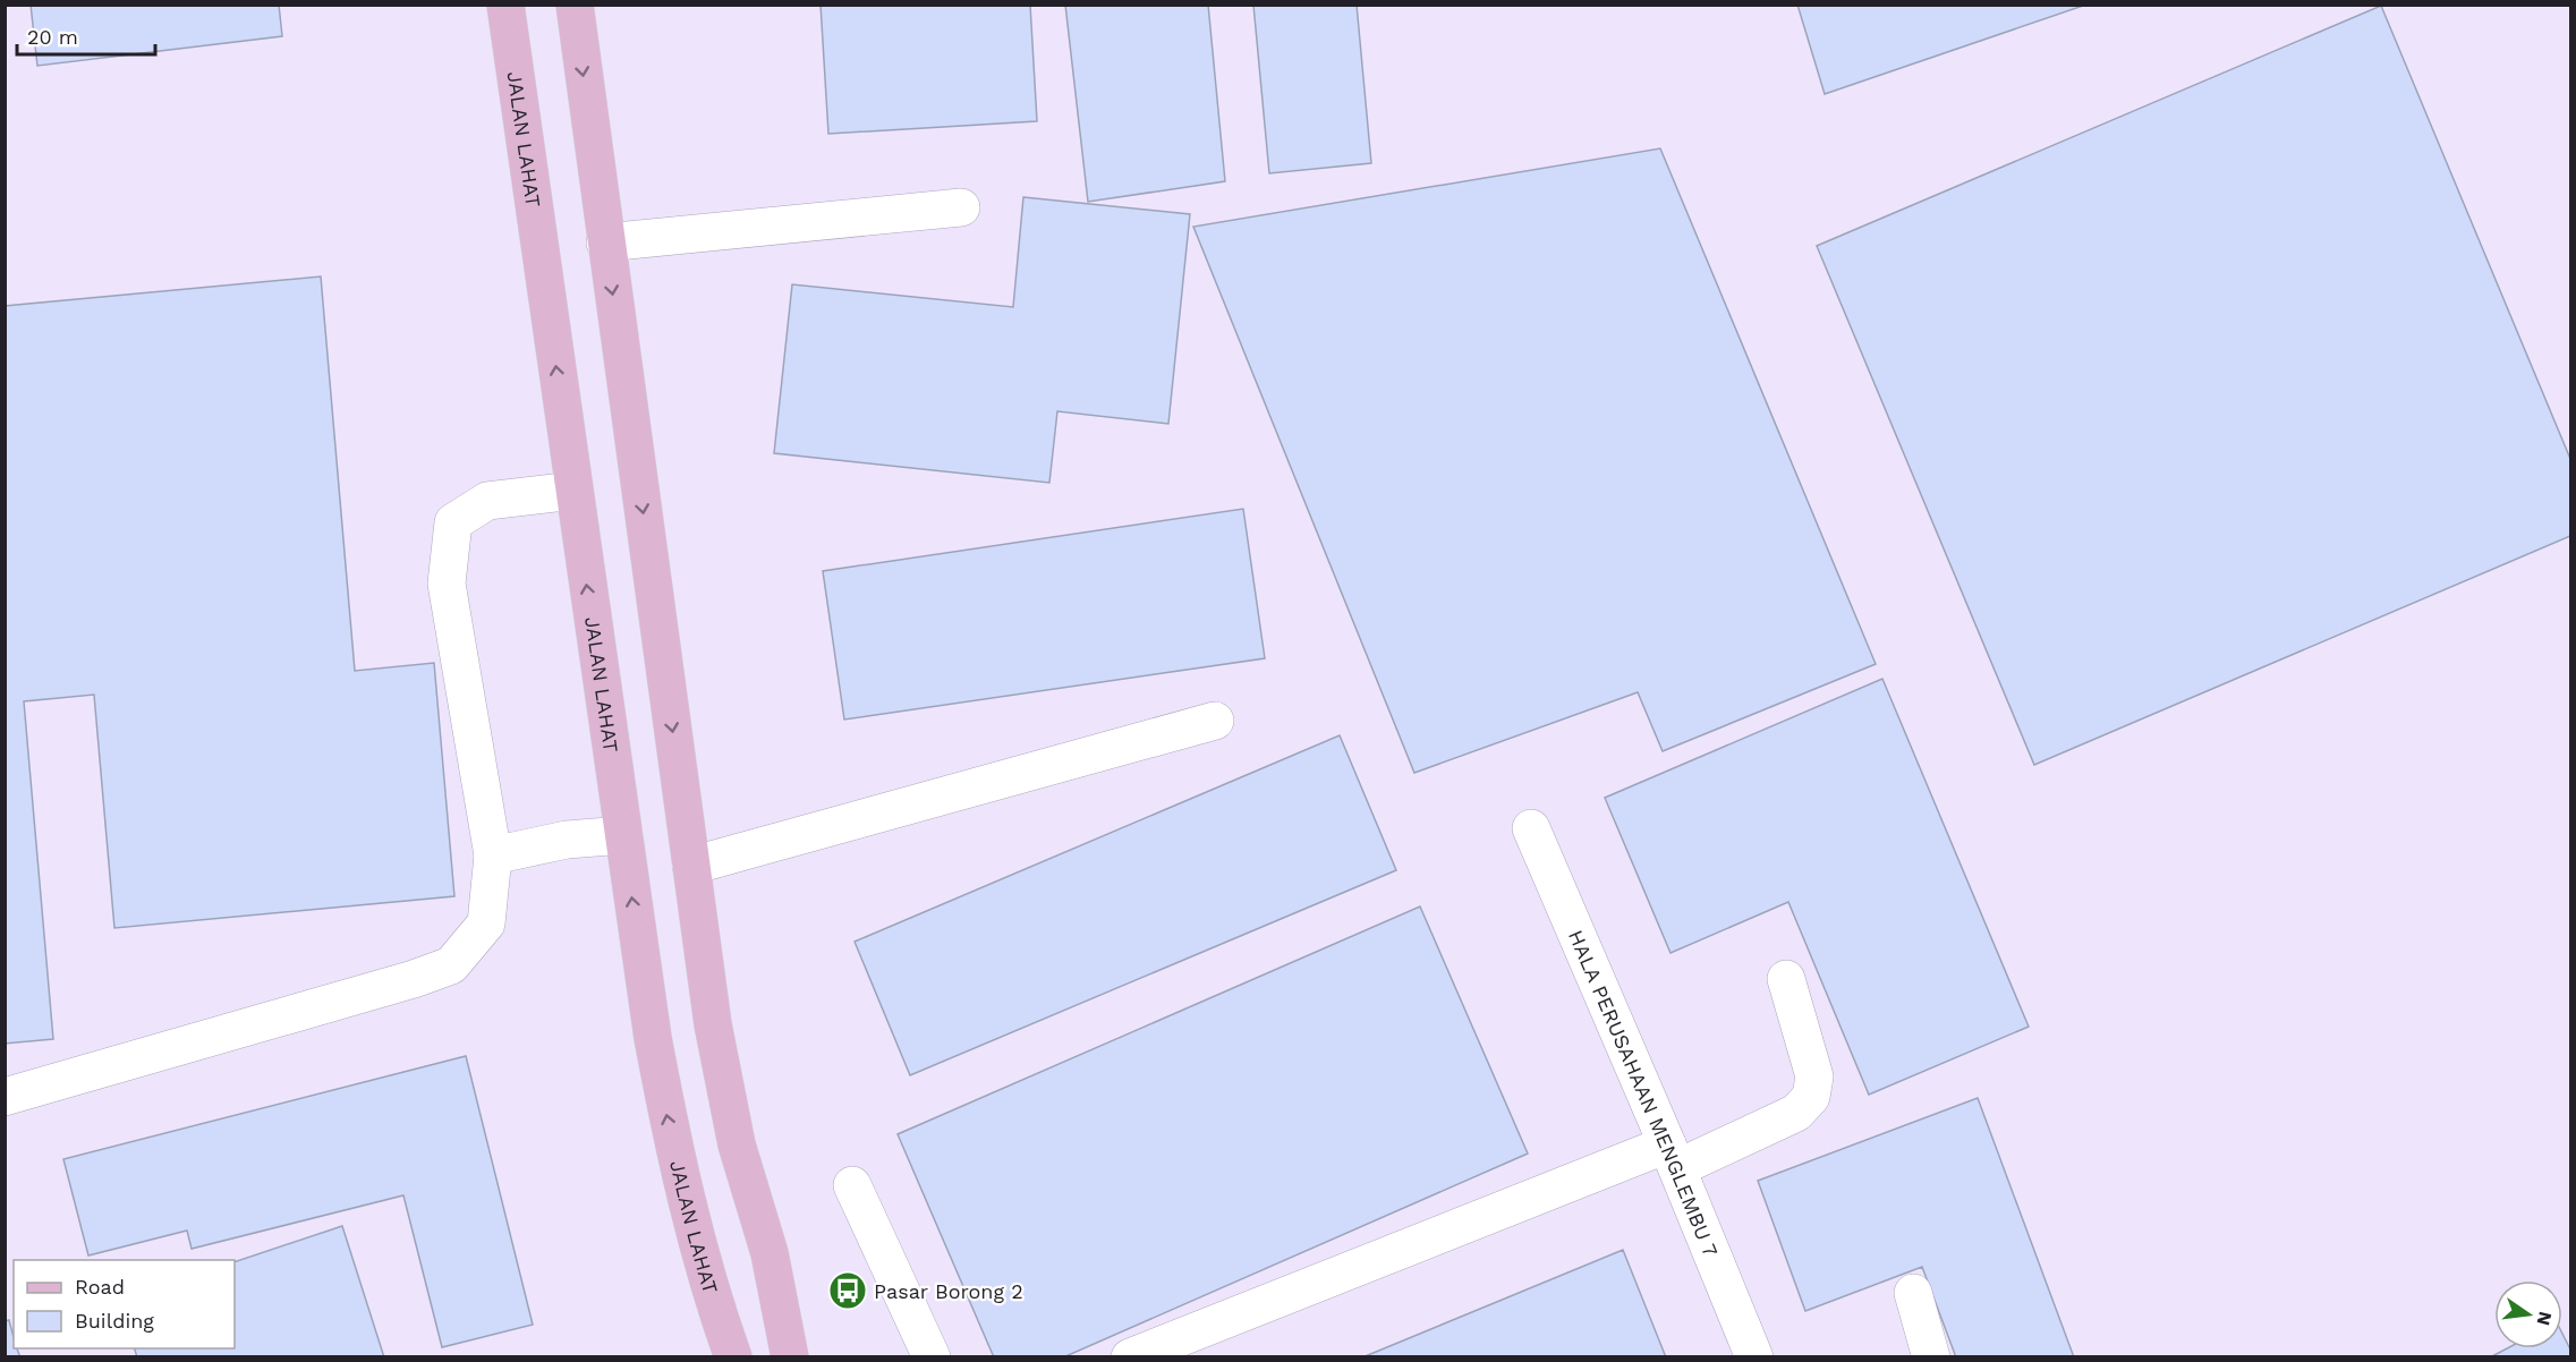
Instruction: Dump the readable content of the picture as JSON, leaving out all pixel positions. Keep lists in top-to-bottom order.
{
  "streets": {
    "main road": ["JALAN LAHAT"],
    "lane": ["HALA PERUSAHAAN MENGLEMBU 7"]
  },
  "places": {
    "bus stop": ["Pasar Borong 2"]
  },
  "legend": ["Road", "Building"],
  "scale_bar": "20 m",
  "north": "right"
}
